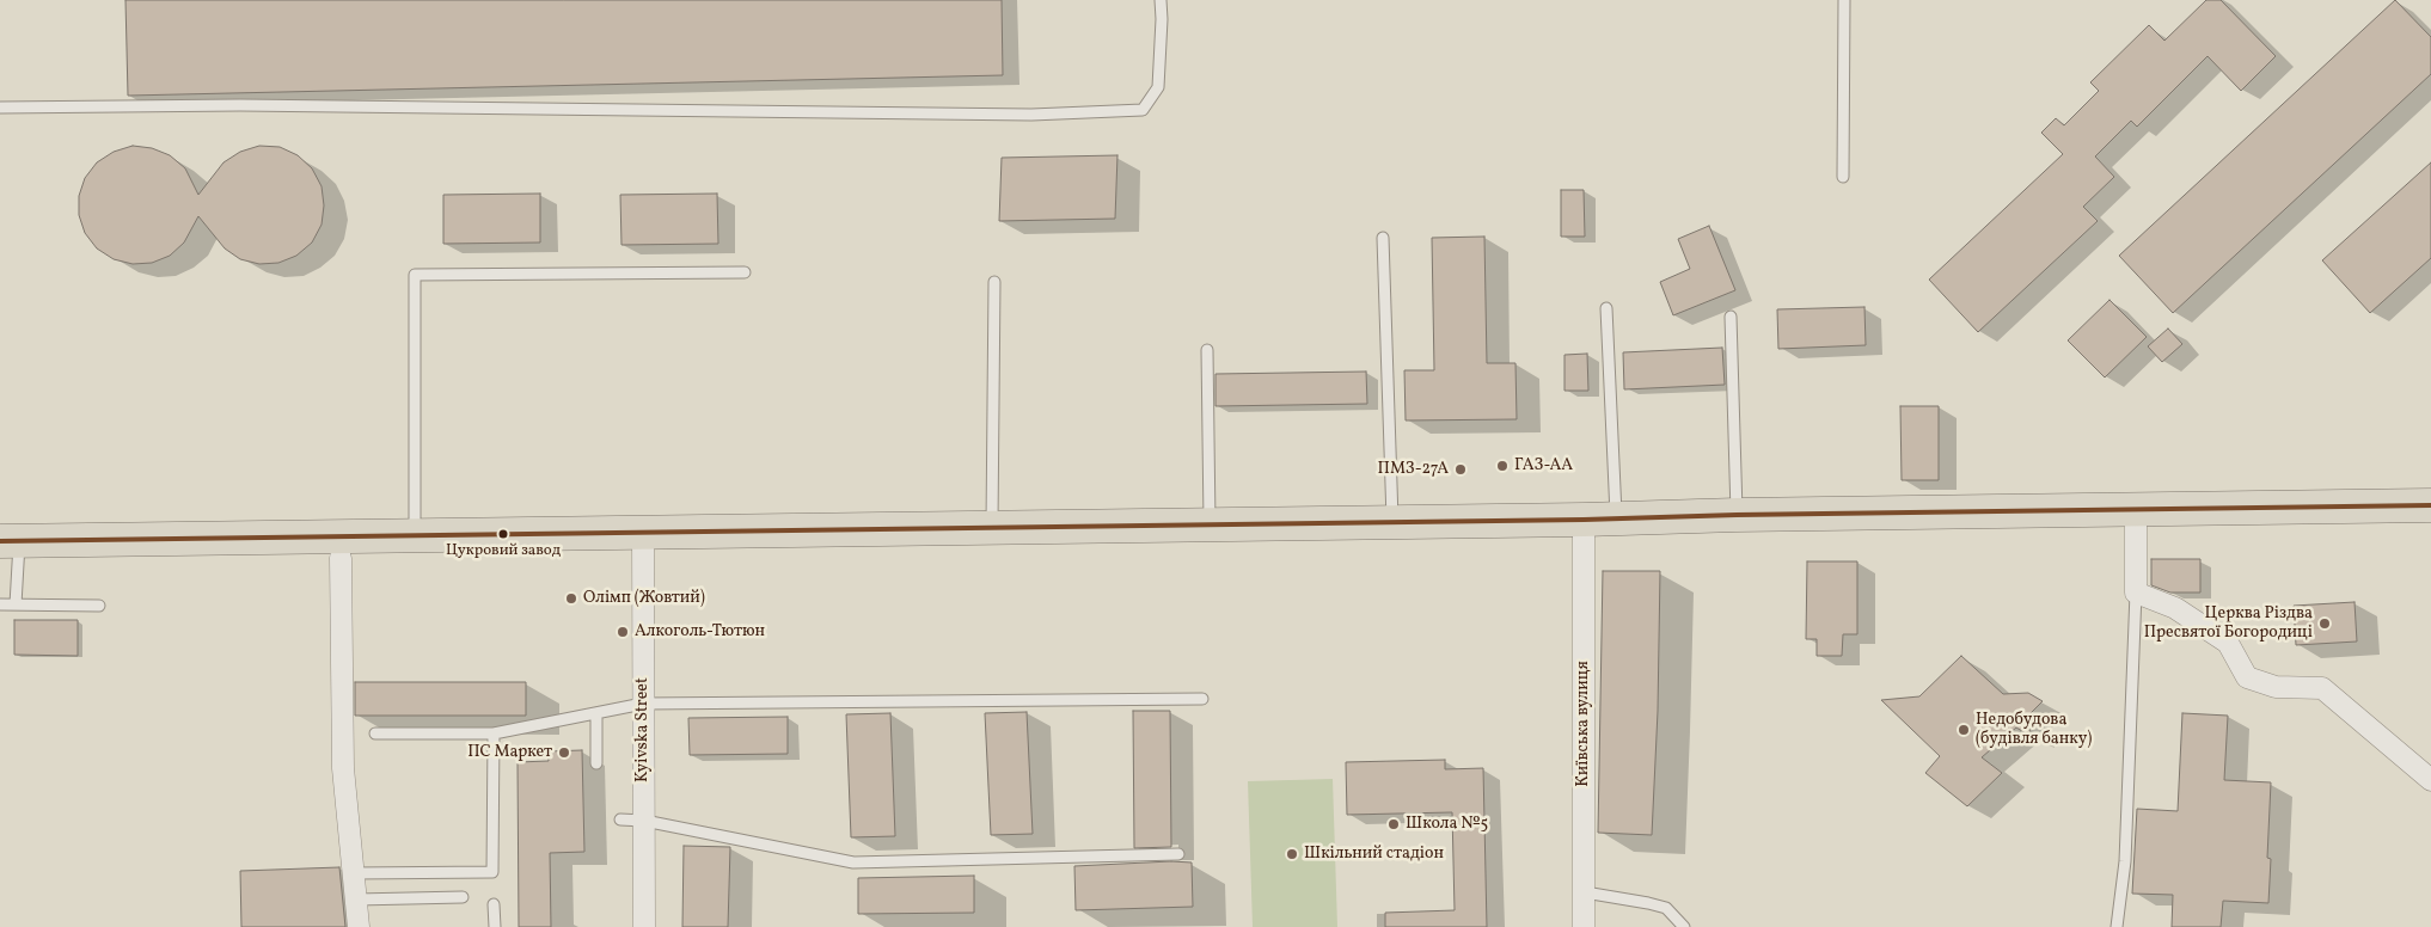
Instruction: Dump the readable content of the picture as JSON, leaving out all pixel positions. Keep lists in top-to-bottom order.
{
  "streets": {
    "street": ["Київська вулиця", "Kyivska Street"]
  },
  "places": [
    "ГАЗ-АА",
    "ПМЗ-27А",
    "Цукровий завод",
    "Олімп (Жовтий)",
    "Церква Різдва Пресвятої Богородиці",
    "Алкоголь-Тютюн",
    "Недобудова (будівля банку)",
    "ПС Маркет",
    "Школа №5",
    "Шкільний стадіон"
  ]
}
